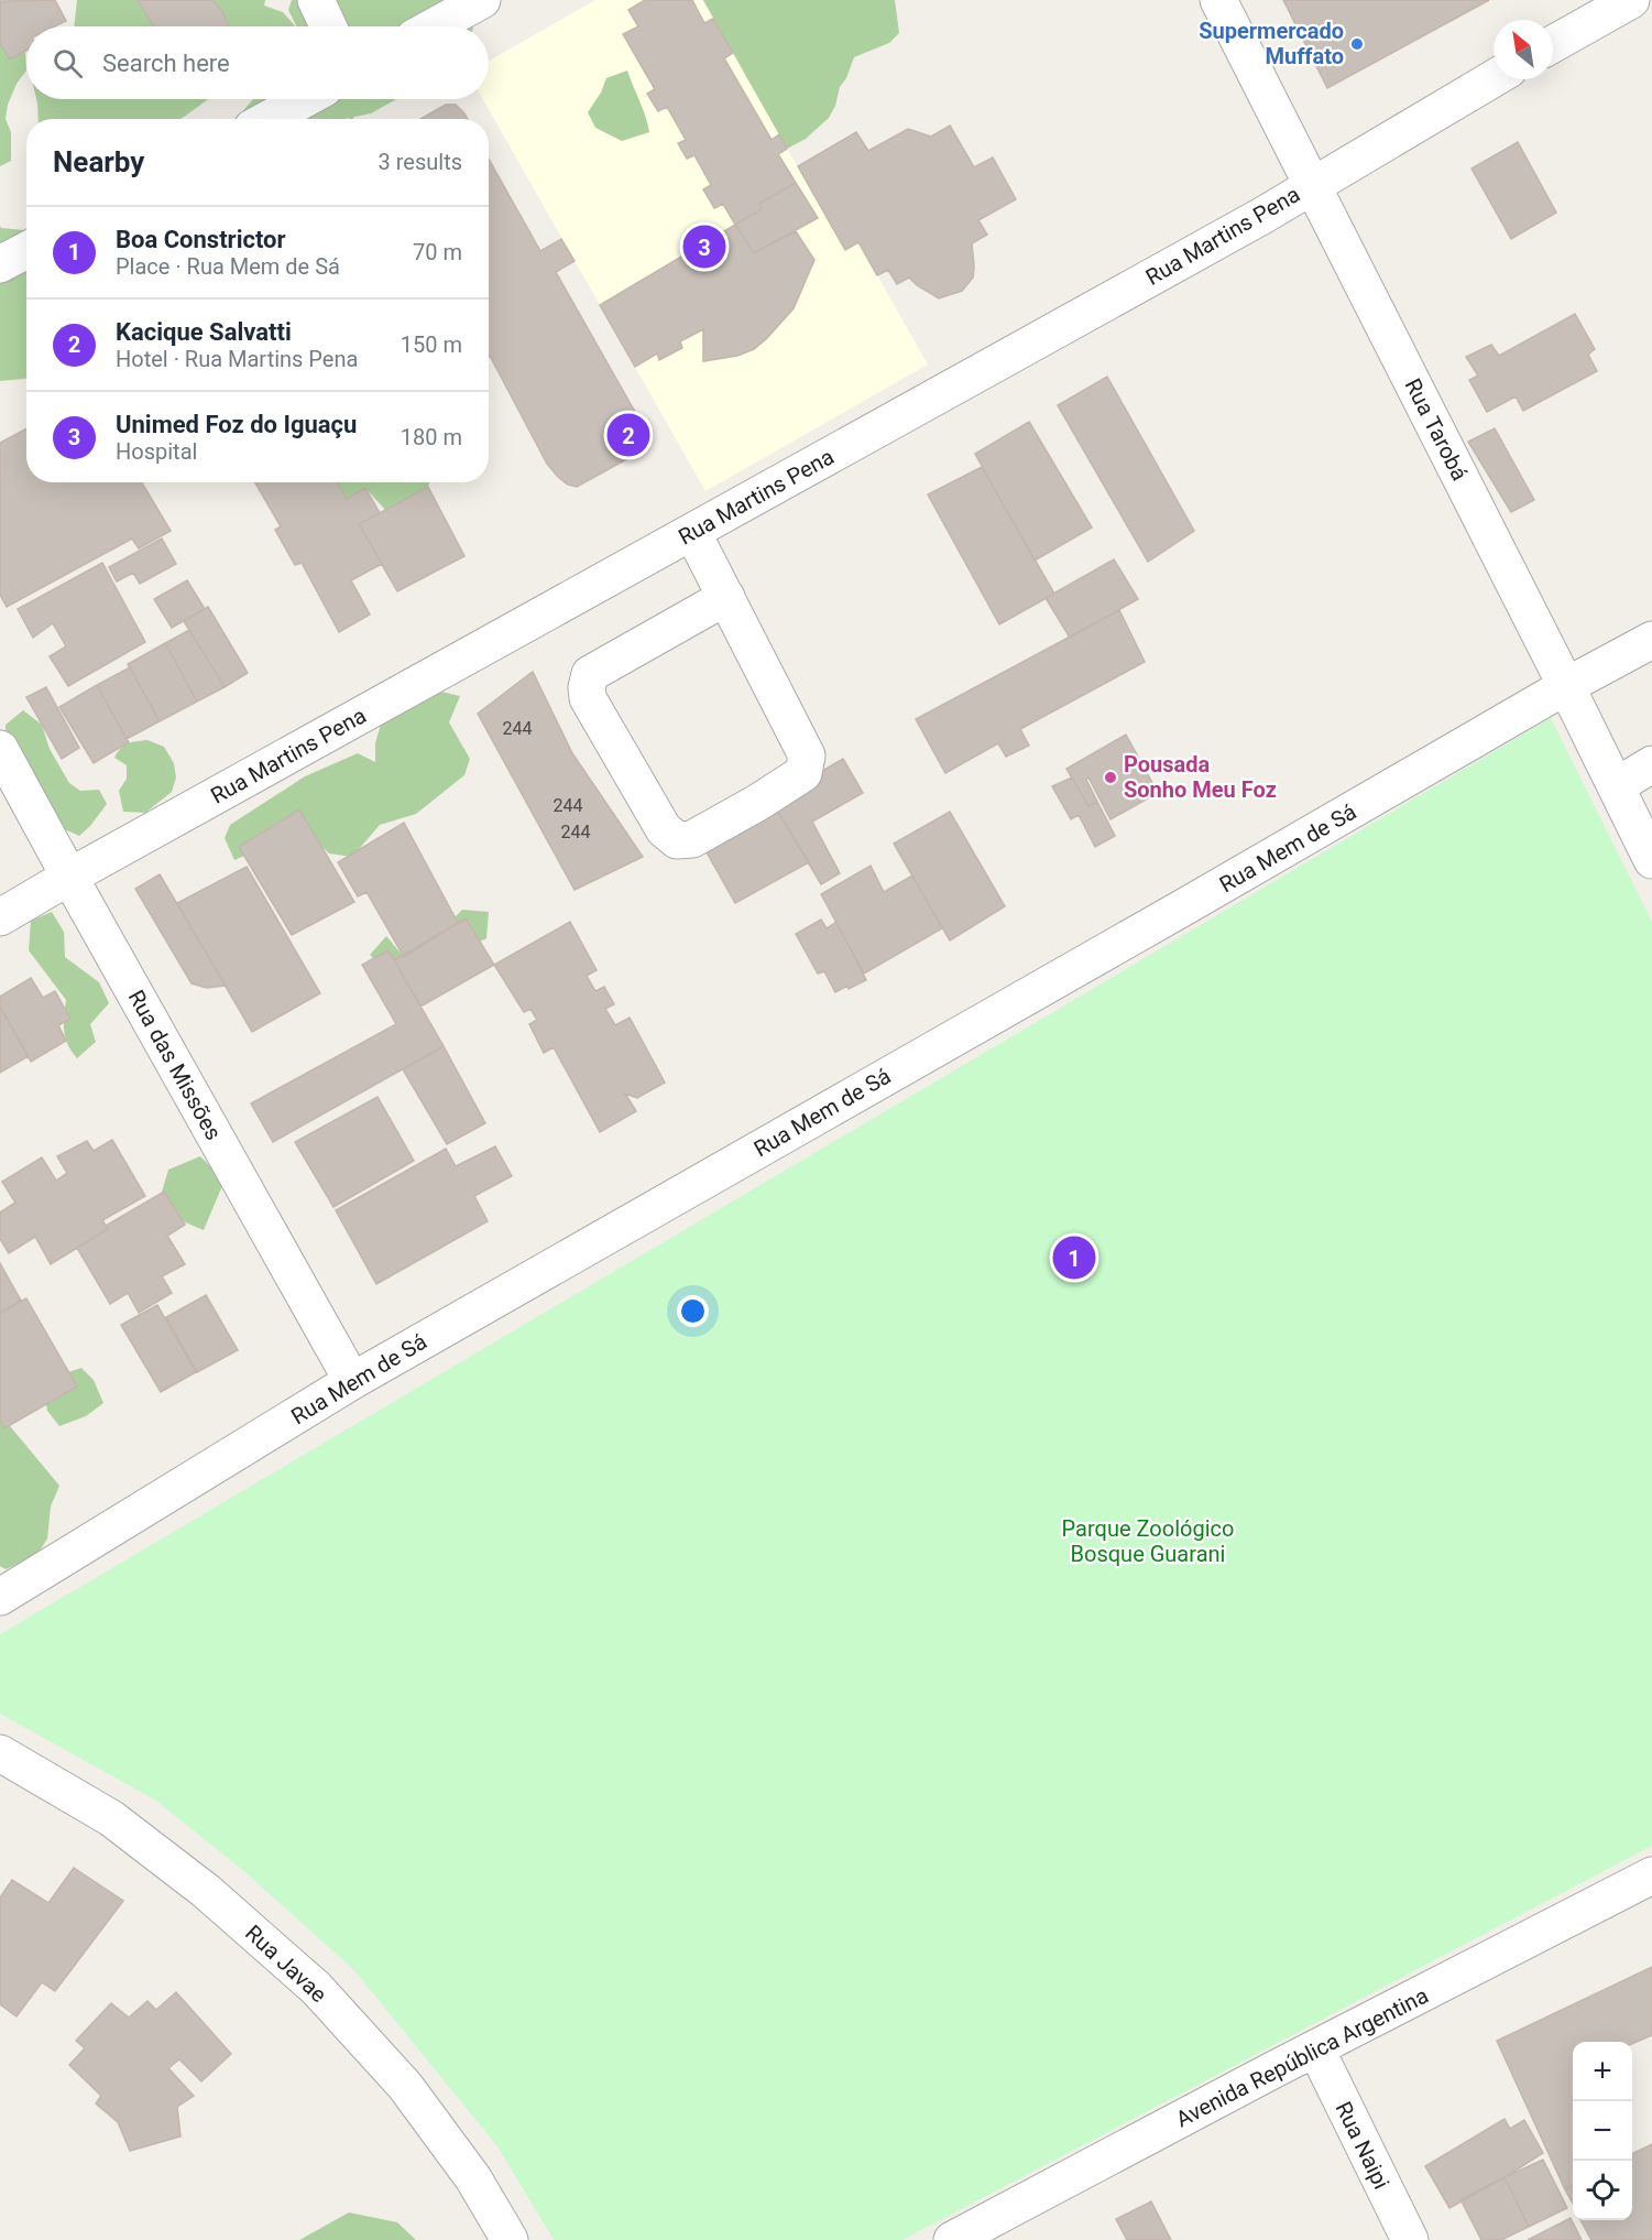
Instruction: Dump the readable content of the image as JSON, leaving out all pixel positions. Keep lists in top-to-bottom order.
{
  "streets": {
    "street": [
      "Rua Martins Pena",
      "Rua Tarobá",
      "Rua Mem de Sá",
      "Rua das Missões",
      "Rua Javae",
      "Avenida República Argentina",
      "Rua Naipi"
    ]
  },
  "crossings": [
    ["Rua Martins Pena", "Rua Tarobá"],
    ["Rua Martins Pena", "Rua das Missões"],
    ["Rua Tarobá", "Rua Mem de Sá"],
    ["Rua Mem de Sá", "Rua das Missões"],
    ["Avenida República Argentina", "Rua Naipi"]
  ],
  "parks": ["Parque Zoológico Bosque Guarani"],
  "places": ["Supermercado Muffato", "Pousada Sonho Meu Foz"],
  "house_numbers": ["244", "244", "244"],
  "north": "top left",
  "page": {
    "search": "Search here",
    "heading": ["Nearby", "3 results"],
    "list": [
      {
        "mark": "1",
        "name": "Boa Constrictor",
        "note": "Place · Rua Mem de Sá",
        "value": "70 m"
      },
      {
        "mark": "2",
        "name": "Kacique Salvatti",
        "note": "Hotel · Rua Martins Pena",
        "value": "150 m"
      },
      {
        "mark": "3",
        "name": "Unimed Foz do Iguaçu",
        "note": "Hospital",
        "value": "180 m"
      }
    ],
    "pins": ["3", "2", "1"],
    "map_buttons": ["+", "−"]
  }
}
